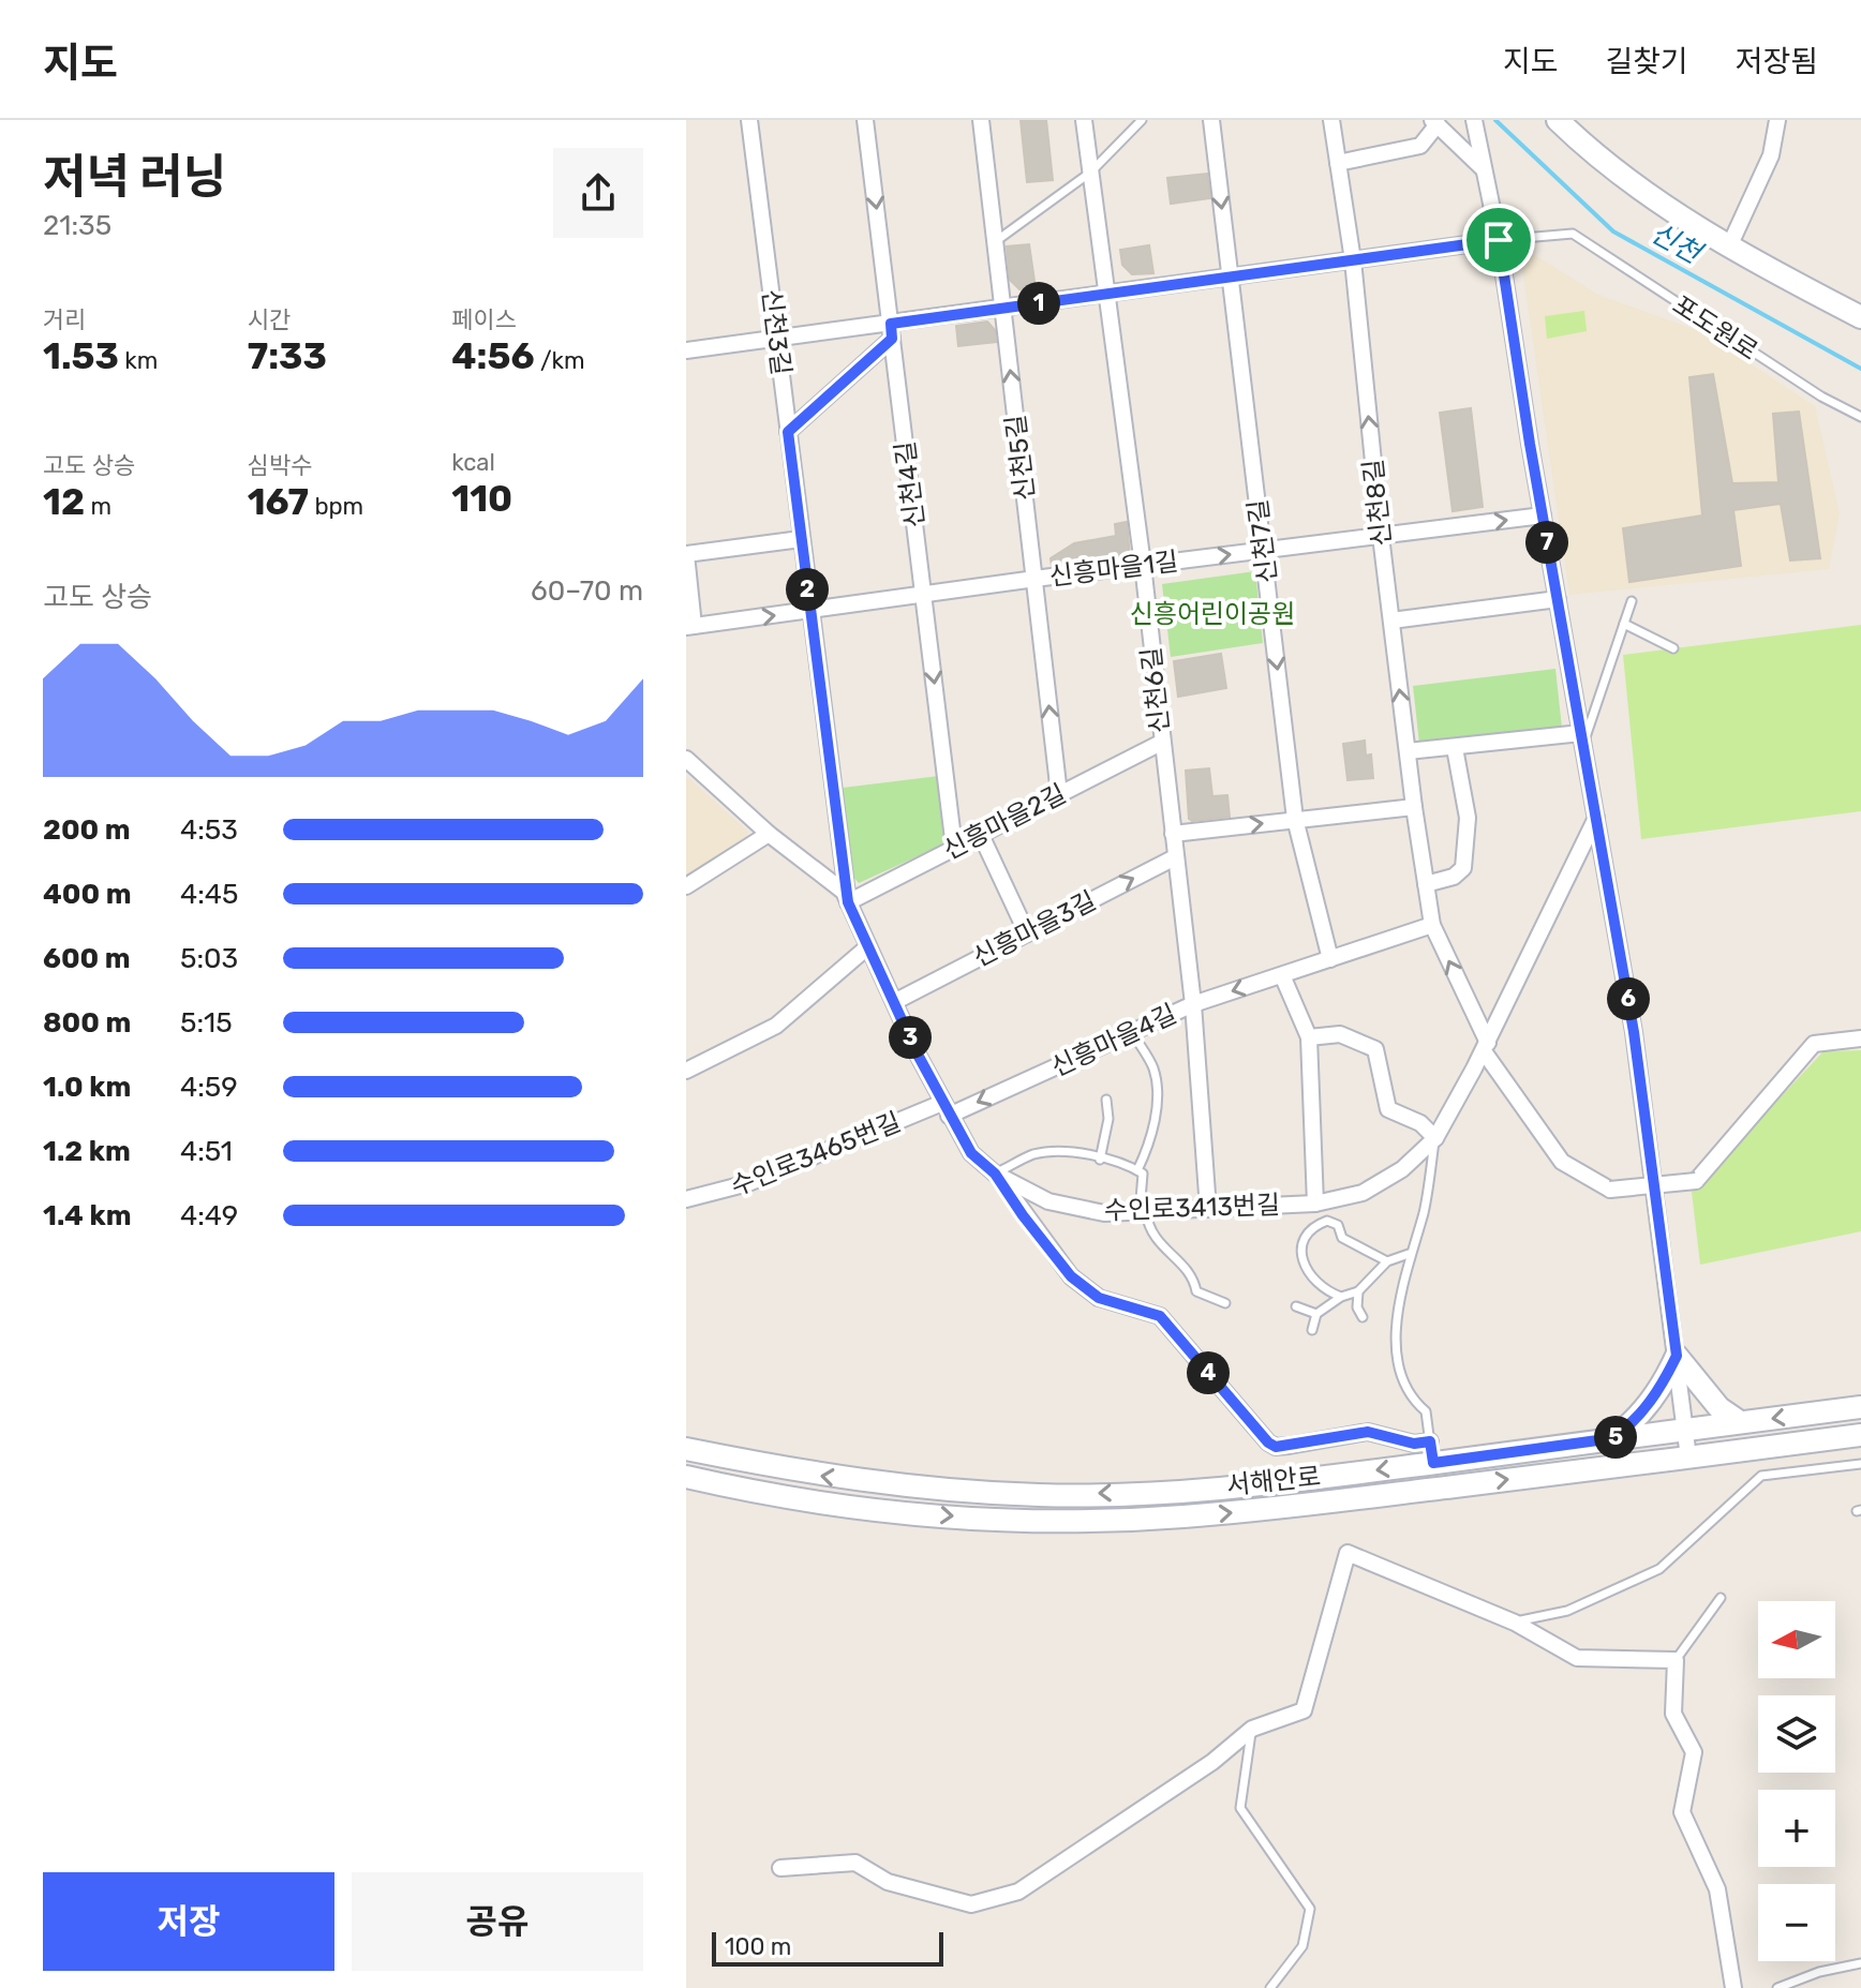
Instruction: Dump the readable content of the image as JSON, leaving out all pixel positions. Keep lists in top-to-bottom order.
{
  "streets": {
    "main road": ["서해안로"],
    "street": [
      "신천3길",
      "신천5길",
      "신천4길",
      "신천8길",
      "신천7길",
      "신흥마을1길",
      "신천6길",
      "신흥마을2길",
      "신흥마을3길",
      "신흥마을4길",
      "수인로3465번길",
      "수인로3413번길"
    ],
    "lane": ["포도원로"]
  },
  "crossings": [
    ["신천3길", "신흥마을1길"],
    ["신천3길", "신흥마을2길"],
    ["신천3길", "수인로3413번길"],
    ["신천5길", "신흥마을1길"],
    ["신천5길", "신흥마을2길"],
    ["신천4길", "신흥마을1길"],
    ["신천4길", "신흥마을2길"],
    ["신천8길", "신흥마을1길"],
    ["신천8길", "신흥마을4길"],
    ["신천8길", "수인로3413번길"],
    ["신천7길", "신흥마을1길"],
    ["신천7길", "신흥마을4길"],
    ["신흥마을1길", "신천6길"],
    ["신천6길", "신흥마을2길"],
    ["신천6길", "신흥마을3길"],
    ["신천6길", "신흥마을4길"],
    ["신천6길", "수인로3413번길"],
    ["신흥마을2길", "수인로3413번길"],
    ["신흥마을3길", "수인로3413번길"],
    ["신흥마을4길", "수인로3465번길"],
    ["신흥마을4길", "수인로3413번길"],
    ["수인로3465번길", "수인로3413번길"]
  ],
  "one_way": [
    "신천5길",
    "신천4길",
    "신천8길",
    "신천7길",
    "신흥마을3길",
    "신흥마을4길"
  ],
  "water": ["신천"],
  "parks": ["신흥어린이공원"],
  "scale_bar": "100 m",
  "north": "left",
  "page": {
    "header": "지도",
    "nav": ["지도", "길찾기", "저장됨"],
    "heading": ["저녁 러닝", "21:35"],
    "stats": [
      ["거리", "1.53 km"],
      ["시간", "7:33"],
      ["페이스", "4:56 /km"],
      ["고도 상승", "12 m"],
      ["심박수", "167 bpm"],
      ["kcal", "110"]
    ],
    "pins": [
      "1",
      "7",
      "2",
      "6",
      "3",
      "4",
      "5"
    ],
    "chart": ["고도 상승", "60–70 m"],
    "list": [
      {
        "name": "200 m",
        "note": "4:53"
      },
      {
        "name": "400 m",
        "note": "4:45"
      },
      {
        "name": "600 m",
        "note": "5:03"
      },
      {
        "name": "800 m",
        "note": "5:15"
      },
      {
        "name": "1.0 km",
        "note": "4:59"
      },
      {
        "name": "1.2 km",
        "note": "4:51"
      },
      {
        "name": "1.4 km",
        "note": "4:49"
      }
    ],
    "map_buttons": ["+", "−"],
    "buttons": ["저장", "공유"],
    "scale": "100 m"
  }
}
